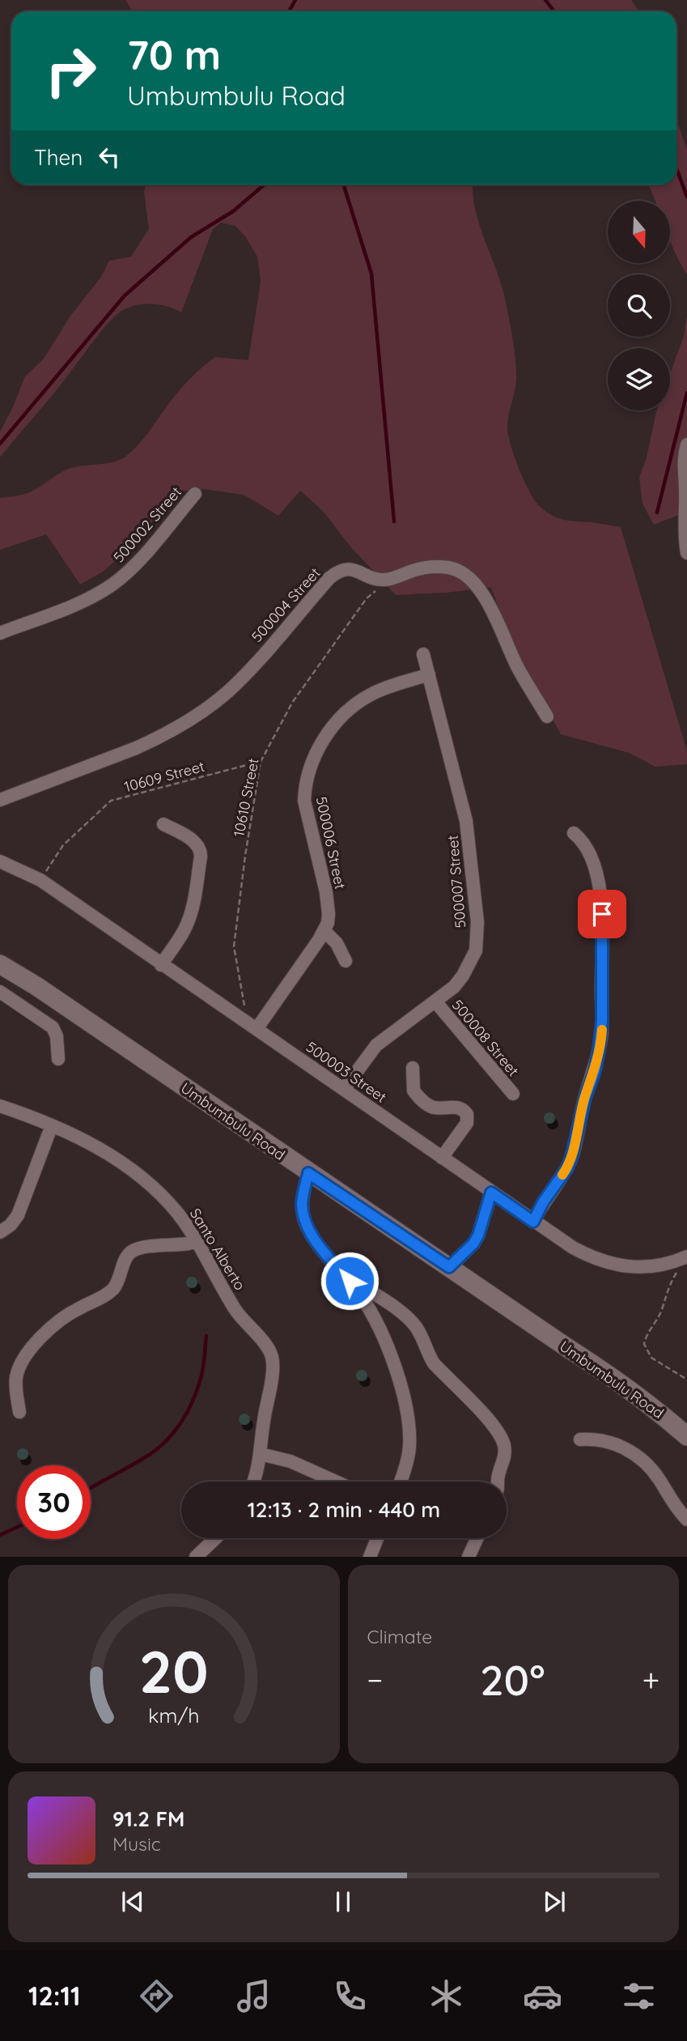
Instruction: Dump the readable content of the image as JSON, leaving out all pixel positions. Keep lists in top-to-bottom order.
{
  "streets": {
    "main road": ["Umbumbulu Road"],
    "street": [
      "500002 Street",
      "500004 Street",
      "500006 Street",
      "500007 Street",
      "500008 Street",
      "500003 Street",
      "Santo Alberto"
    ],
    "path": ["10609 Street", "10610 Street"]
  },
  "crossings": [
    ["500004 Street", "10610 Street"],
    ["10609 Street", "10610 Street"],
    ["10609 Street", "500003 Street"],
    ["10610 Street", "500006 Street"],
    ["10610 Street", "500003 Street"],
    ["500006 Street", "500007 Street"],
    ["500006 Street", "500003 Street"],
    ["500007 Street", "500008 Street"],
    ["500007 Street", "500003 Street"]
  ],
  "north": "bottom",
  "page": {
    "turn": ["70 m", "Umbumbulu Road"],
    "then": "Then",
    "limit": "30",
    "trip": "12:13 · 2 min · 440 m",
    "tile": "Climate",
    "heat": ["−", "20°", "+"],
    "song": ["91.2 FM", "Music"],
    "tabs": "12:11",
    "gauge": ["20", "km/h"]
  }
}
